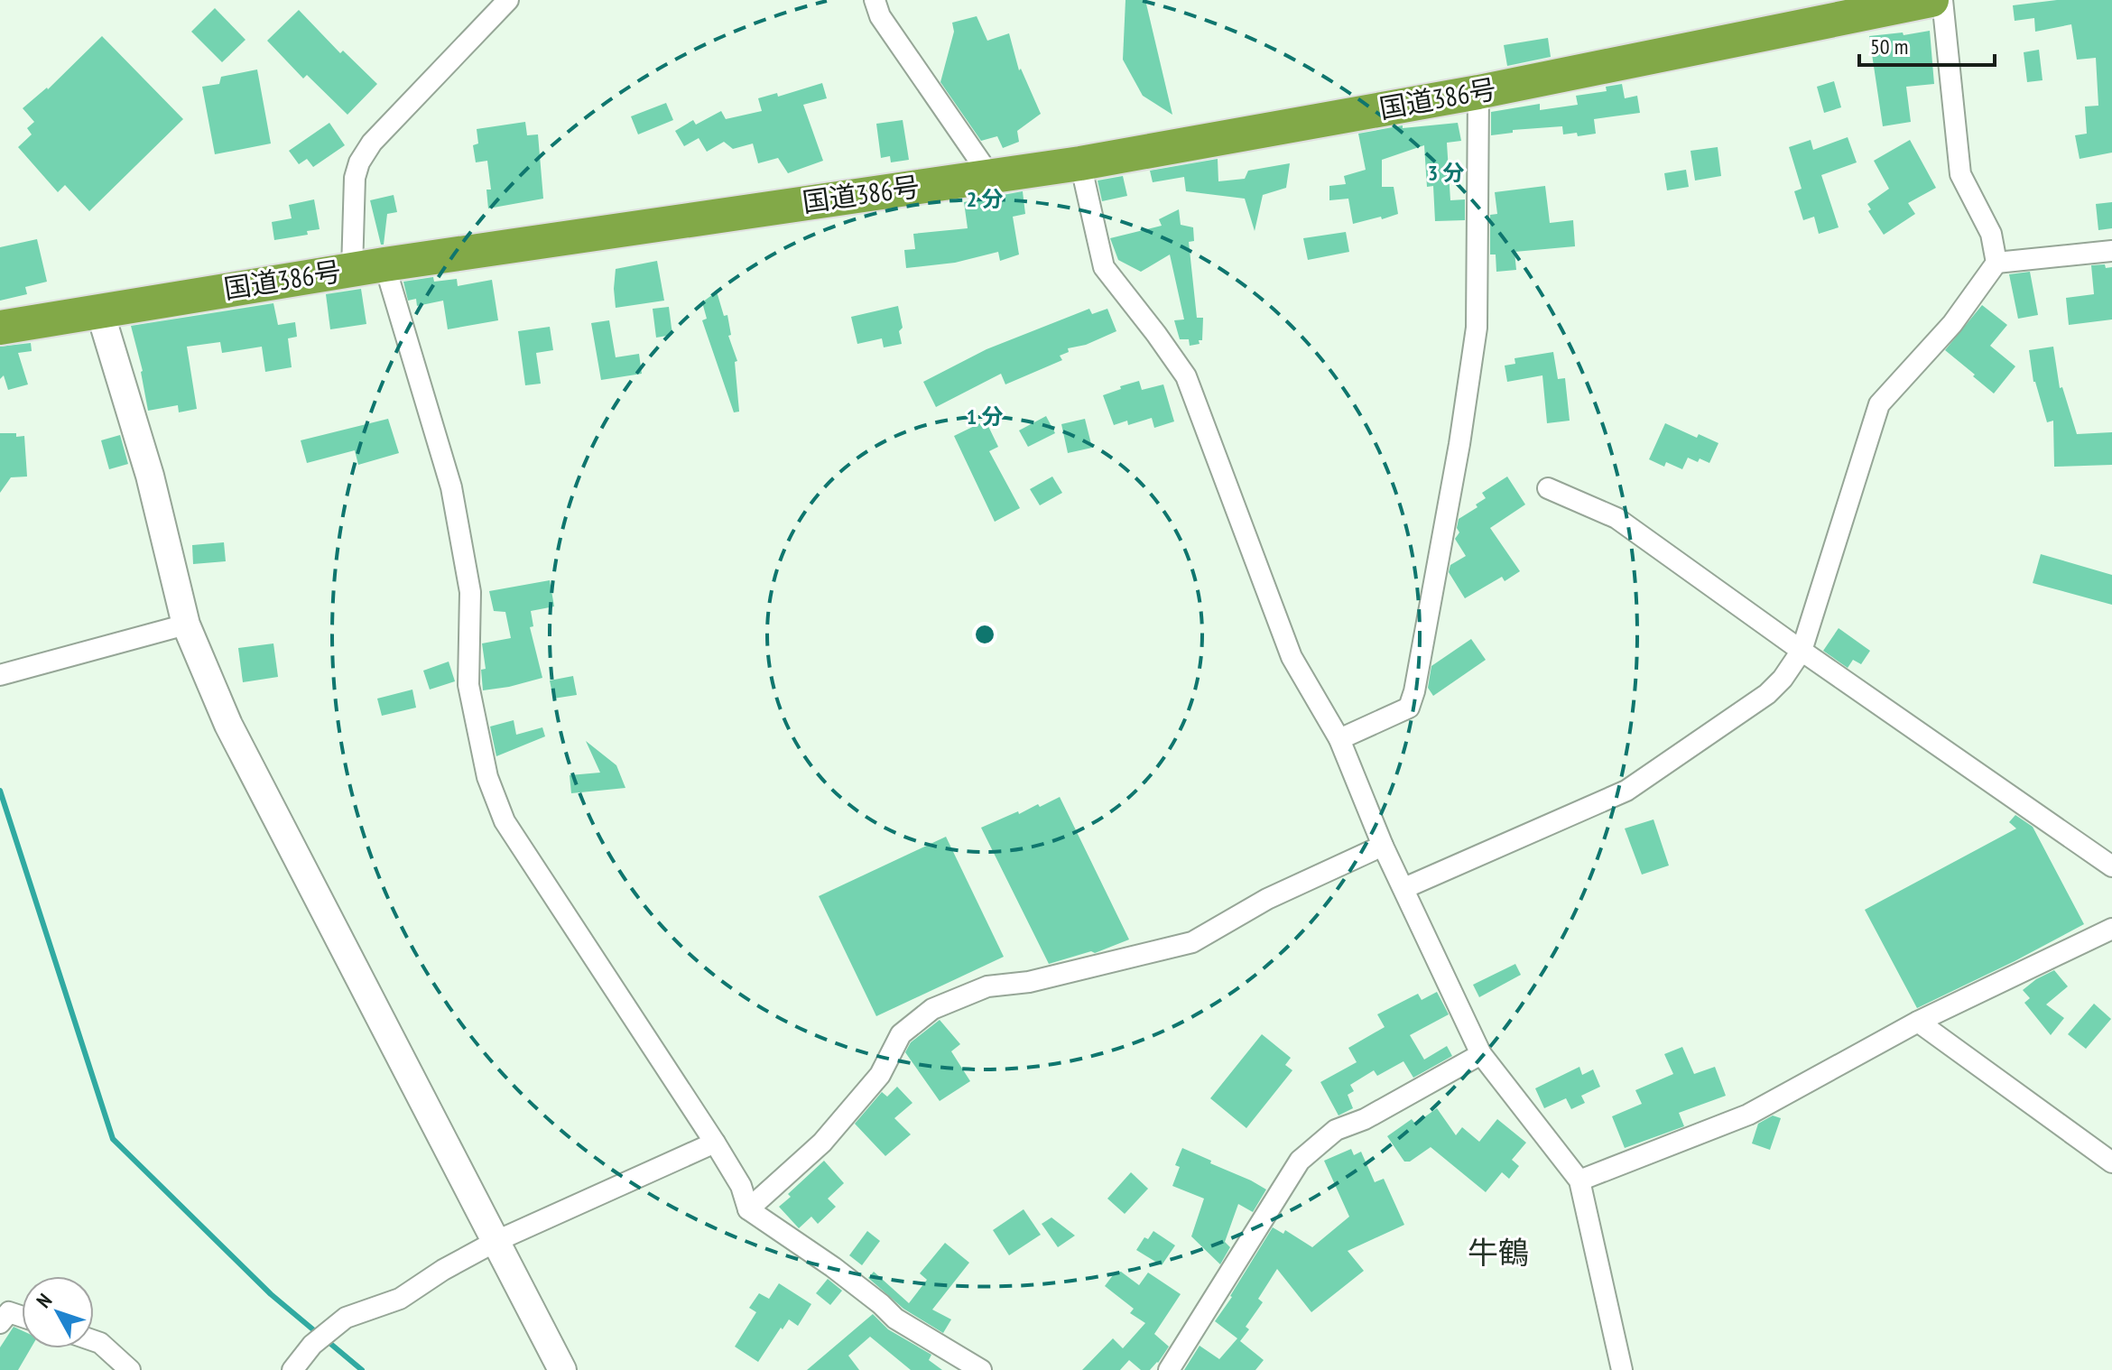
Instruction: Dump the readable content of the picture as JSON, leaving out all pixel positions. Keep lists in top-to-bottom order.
{
  "streets": {
    "highway": ["国道386号"]
  },
  "districts": ["牛鶴"],
  "scale_bar": "50 m",
  "north": "top left",
  "rings": ["3 分", "2 分", "1 分"]
}
